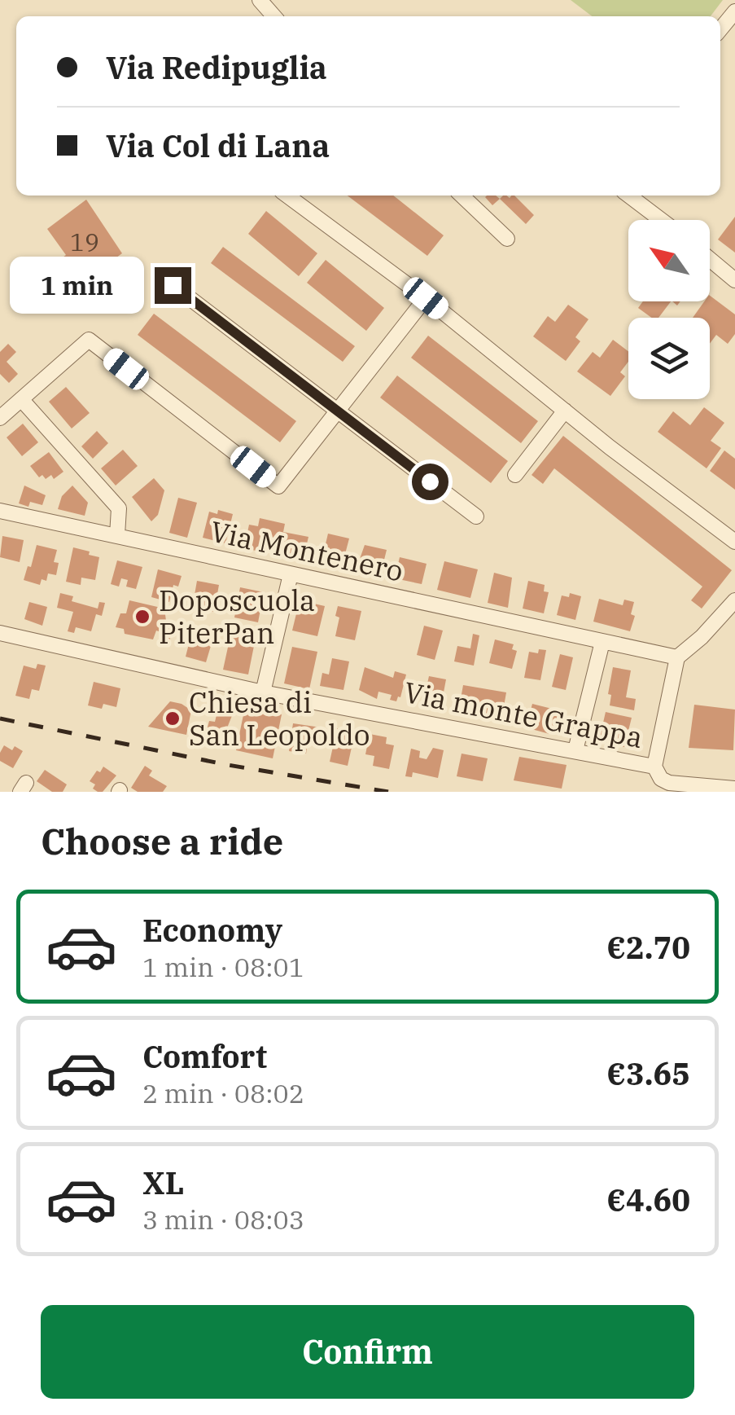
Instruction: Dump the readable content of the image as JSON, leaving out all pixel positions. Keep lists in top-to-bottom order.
{
  "streets": {
    "street": ["Via Montenero", "Via monte Grappa"]
  },
  "places": ["Doposcuola PiterPan", "Chiesa di San Leopoldo"],
  "house_numbers": ["19"],
  "north": "top left",
  "page": {
    "banner": ["Via Redipuglia", "Via Col di Lana"],
    "bubble": "1 min",
    "heading": "Choose a ride",
    "list": [
      {
        "name": "Economy",
        "note": "1 min · 08:01",
        "value": "€2.70"
      },
      {
        "name": "Comfort",
        "note": "2 min · 08:02",
        "value": "€3.65"
      },
      {
        "name": "XL",
        "note": "3 min · 08:03",
        "value": "€4.60"
      }
    ],
    "buttons": "Confirm"
  }
}
